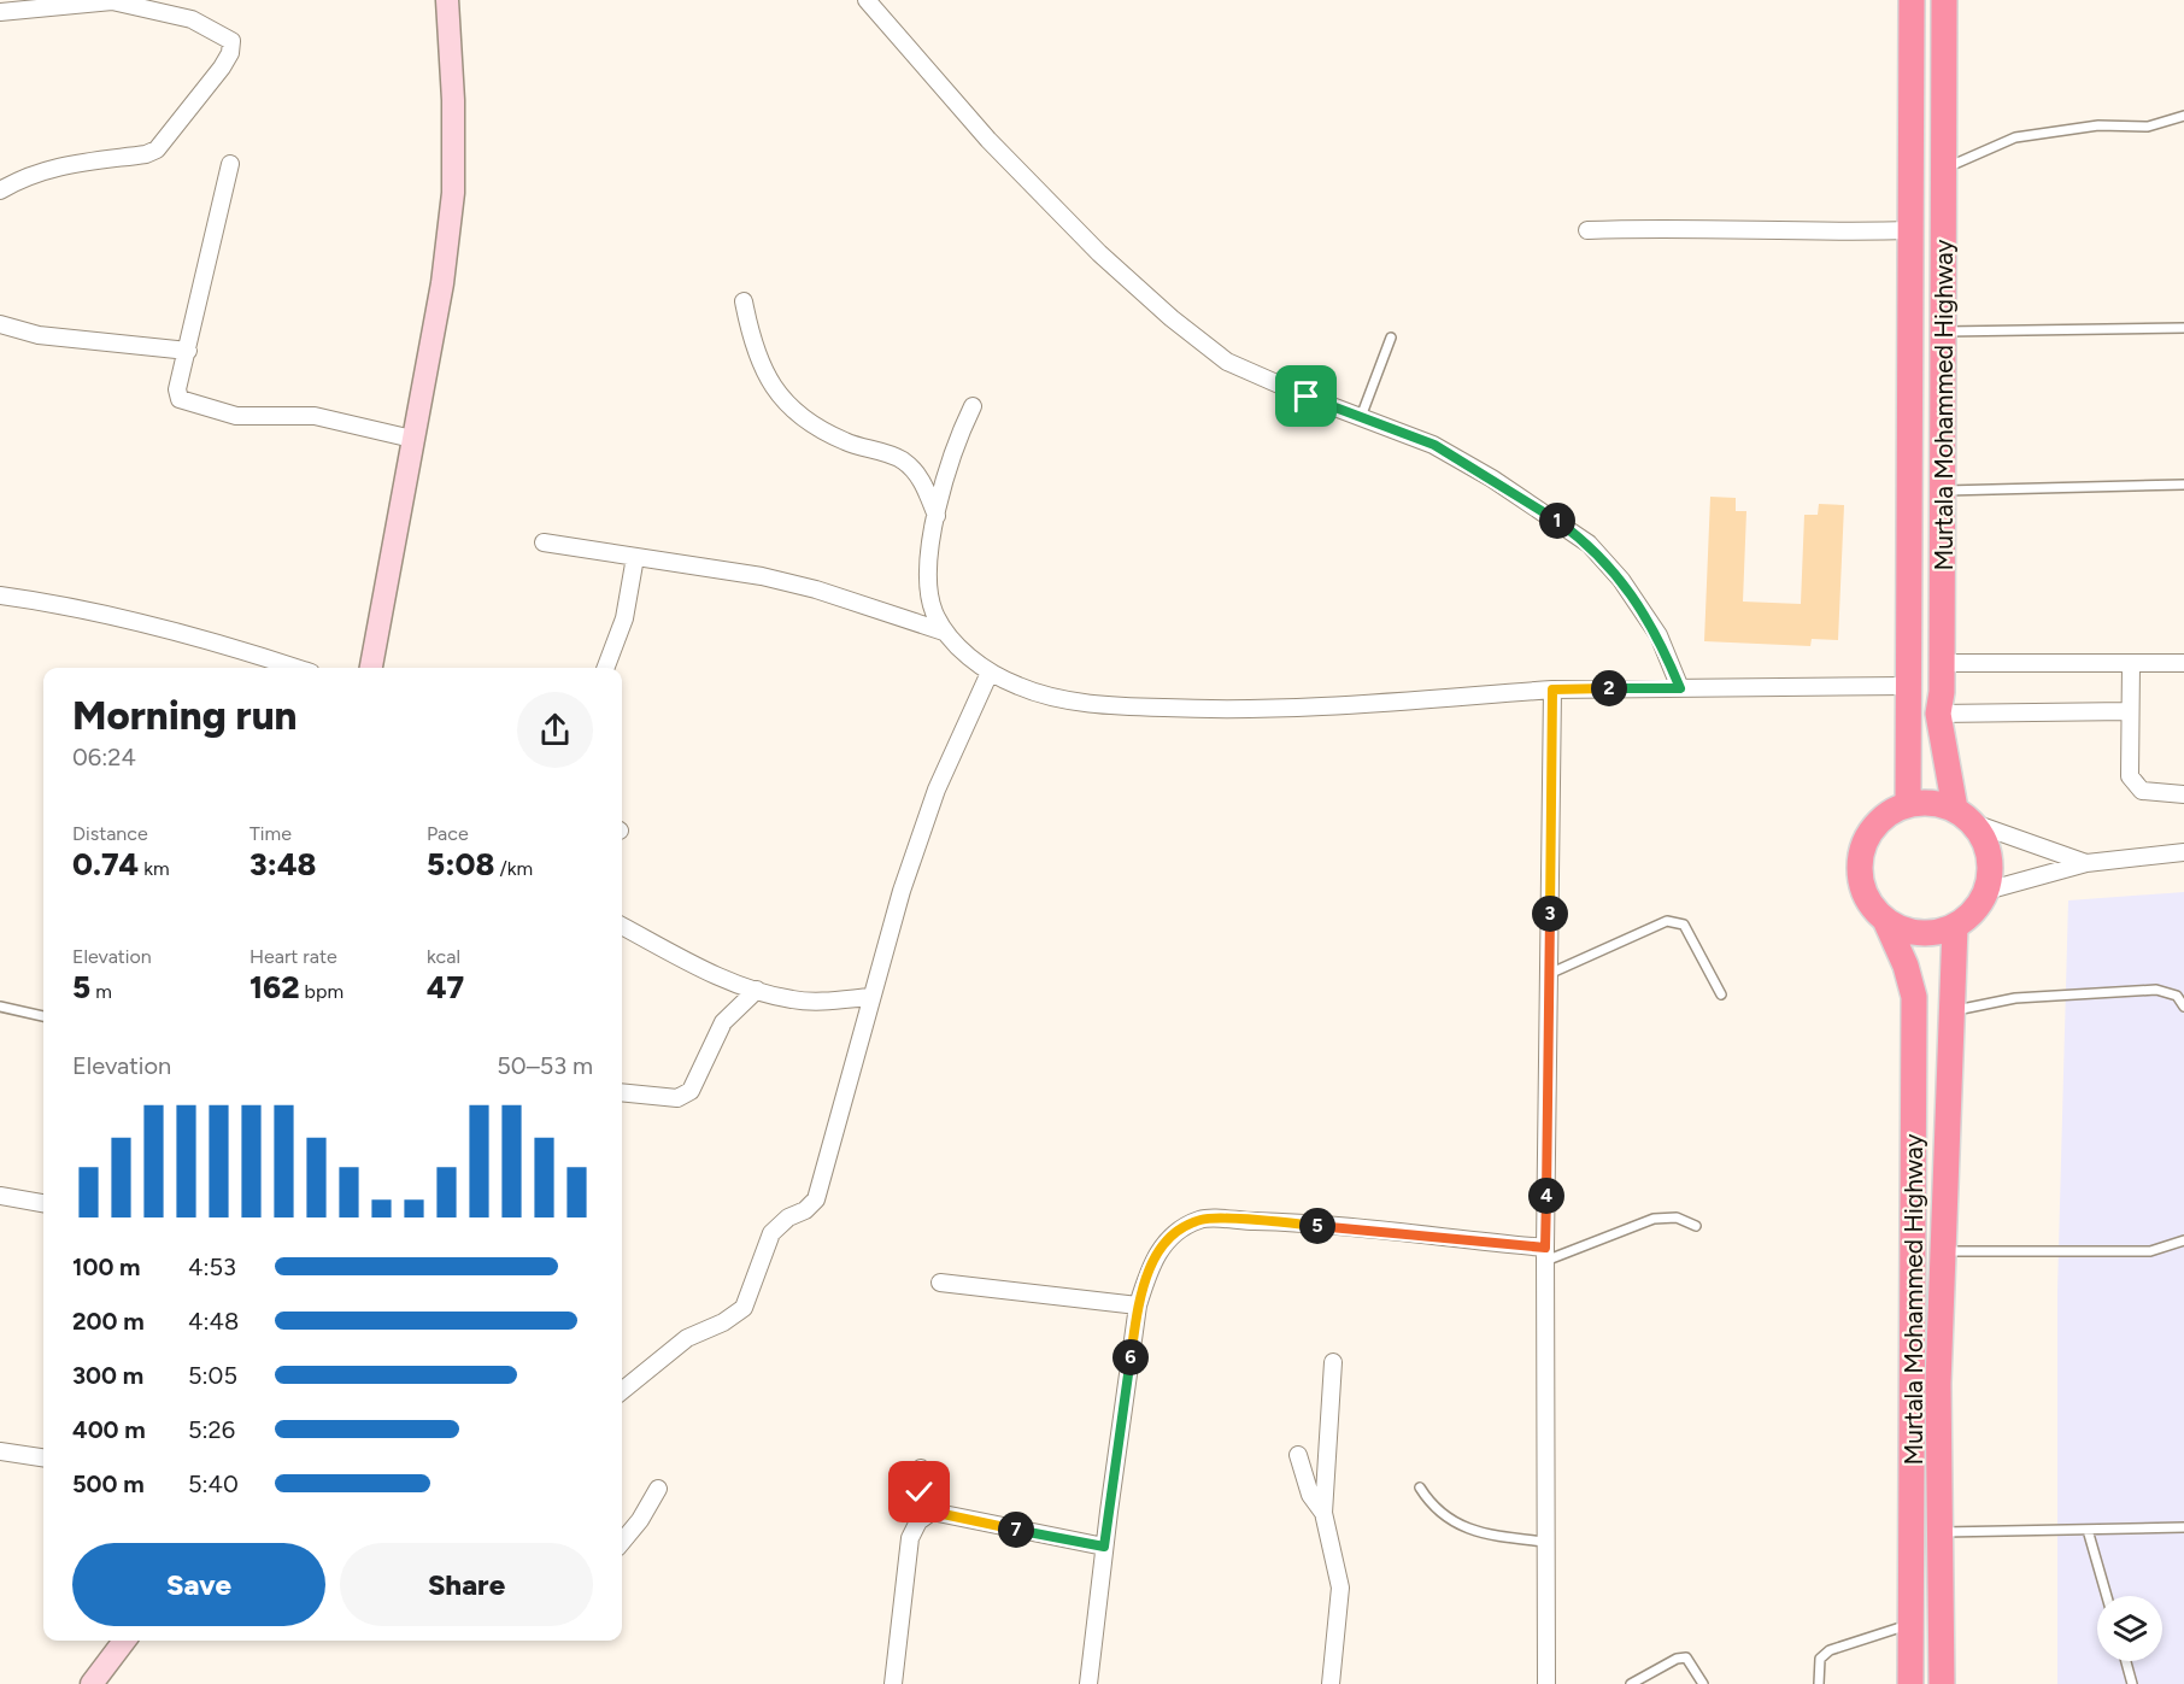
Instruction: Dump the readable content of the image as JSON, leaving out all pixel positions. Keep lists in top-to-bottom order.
{
  "streets": {
    "highway": ["Murtala Mohammed Highway"]
  },
  "page": {
    "pins": [
      "1",
      "2",
      "3",
      "4",
      "5",
      "6",
      "7"
    ],
    "heading": ["Morning run", "06:24"],
    "stats": [
      ["Distance", "0.74 km"],
      ["Time", "3:48"],
      ["Pace", "5:08 /km"],
      ["Elevation", "5 m"],
      ["Heart rate", "162 bpm"],
      ["kcal", "47"]
    ],
    "chart": ["Elevation", "50–53 m"],
    "list": [
      {
        "name": "100 m",
        "note": "4:53"
      },
      {
        "name": "200 m",
        "note": "4:48"
      },
      {
        "name": "300 m",
        "note": "5:05"
      },
      {
        "name": "400 m",
        "note": "5:26"
      },
      {
        "name": "500 m",
        "note": "5:40"
      }
    ],
    "buttons": ["Save", "Share"]
  }
}
